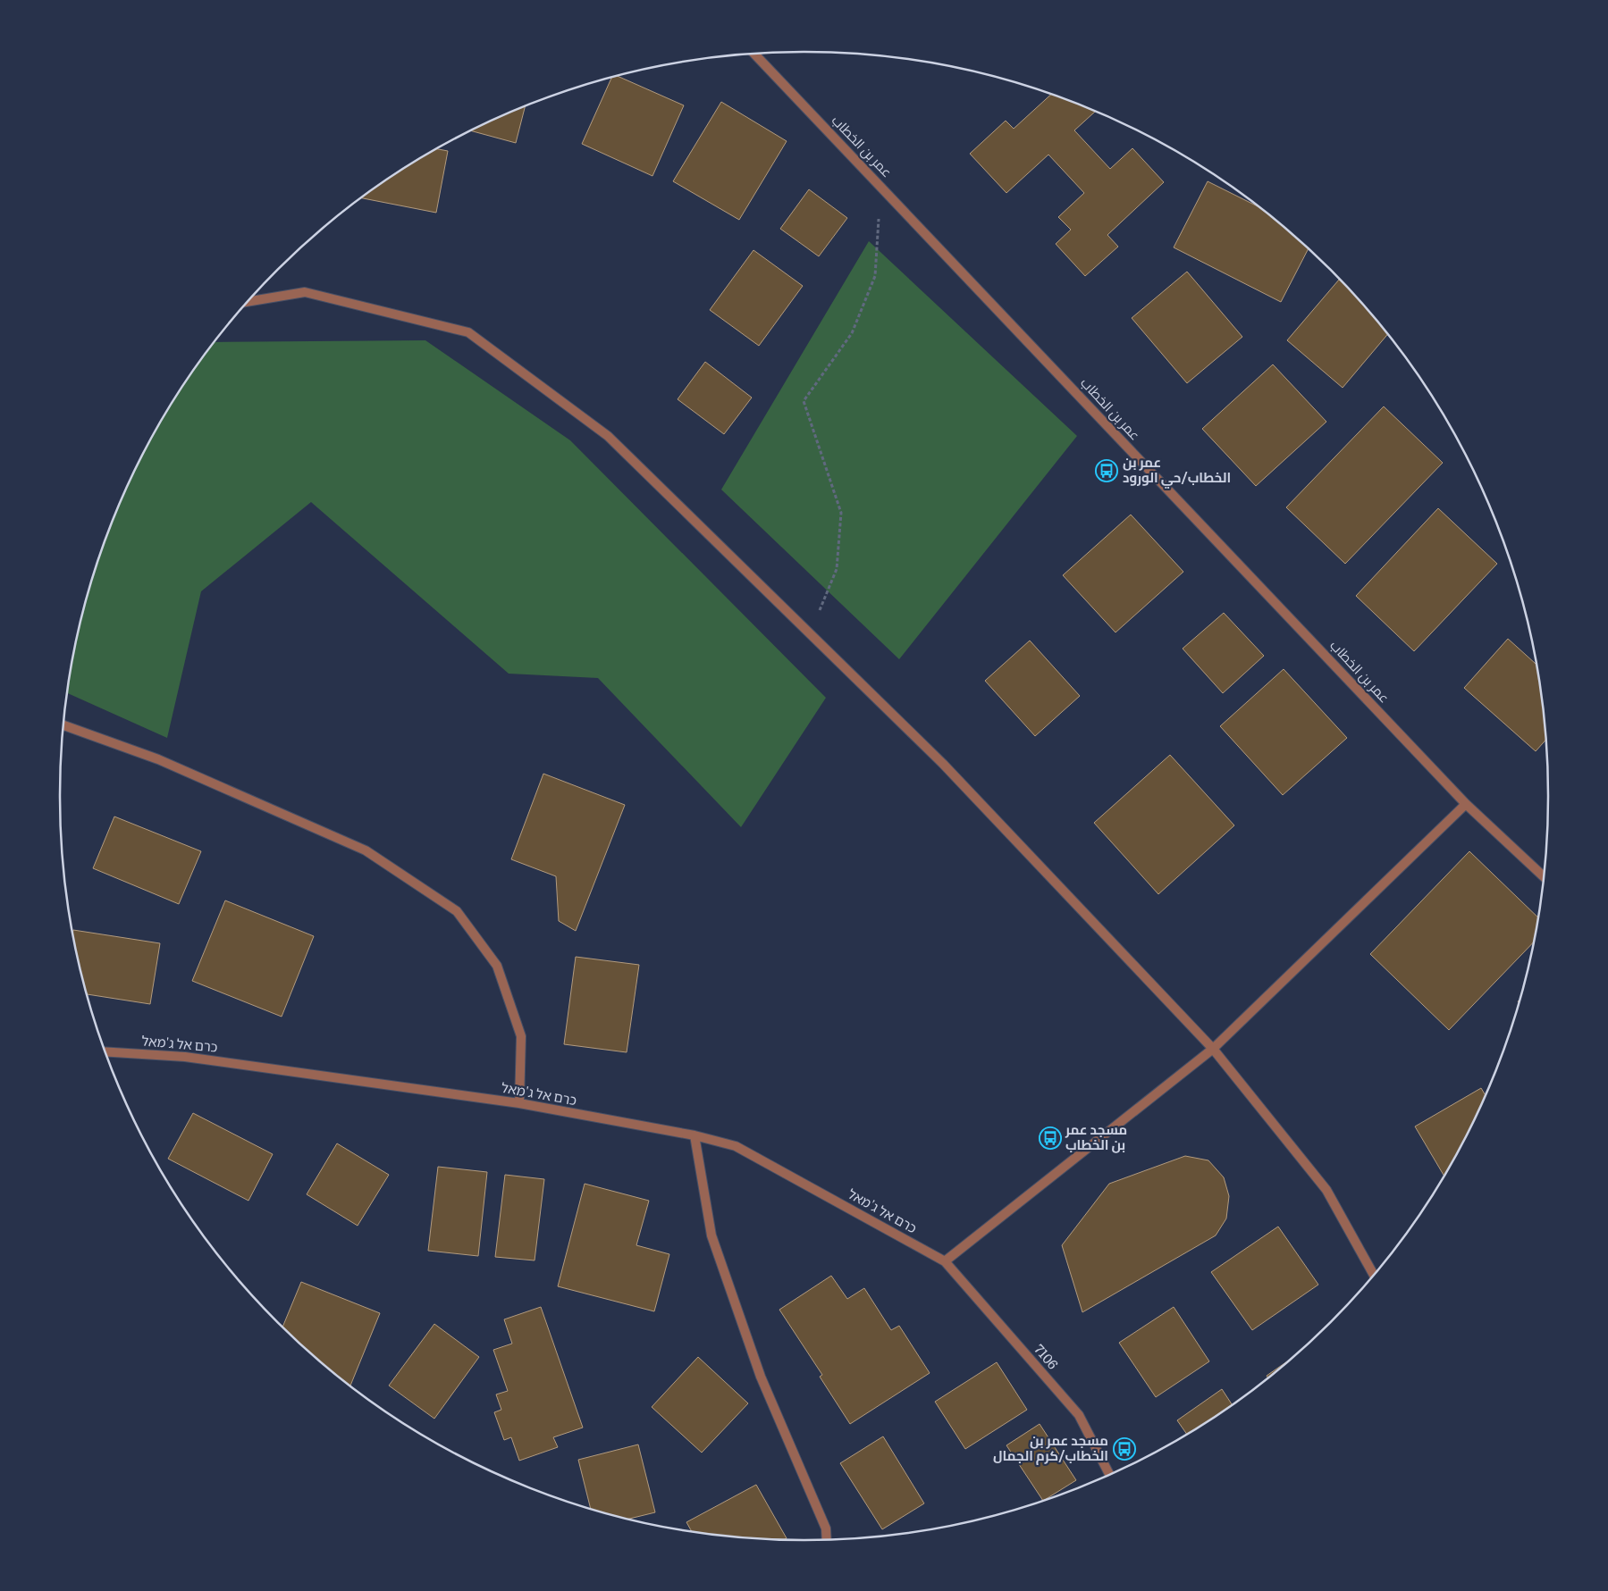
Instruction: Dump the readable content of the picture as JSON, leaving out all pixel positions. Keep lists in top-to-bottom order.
{
  "streets": {
    "street": ["عمر بن الخطاب", "כרם אל ג'מאל", "7106"]
  },
  "crossings": [
    ["כרם אל ג'מאל", "7106"]
  ],
  "places": {
    "bus stop": ["عمر بن الخطاب/حي الورود", "مسجد عمر بن الخطاب", "مسجد عمر بن الخطاب/كرم الجمال"]
  }
}
